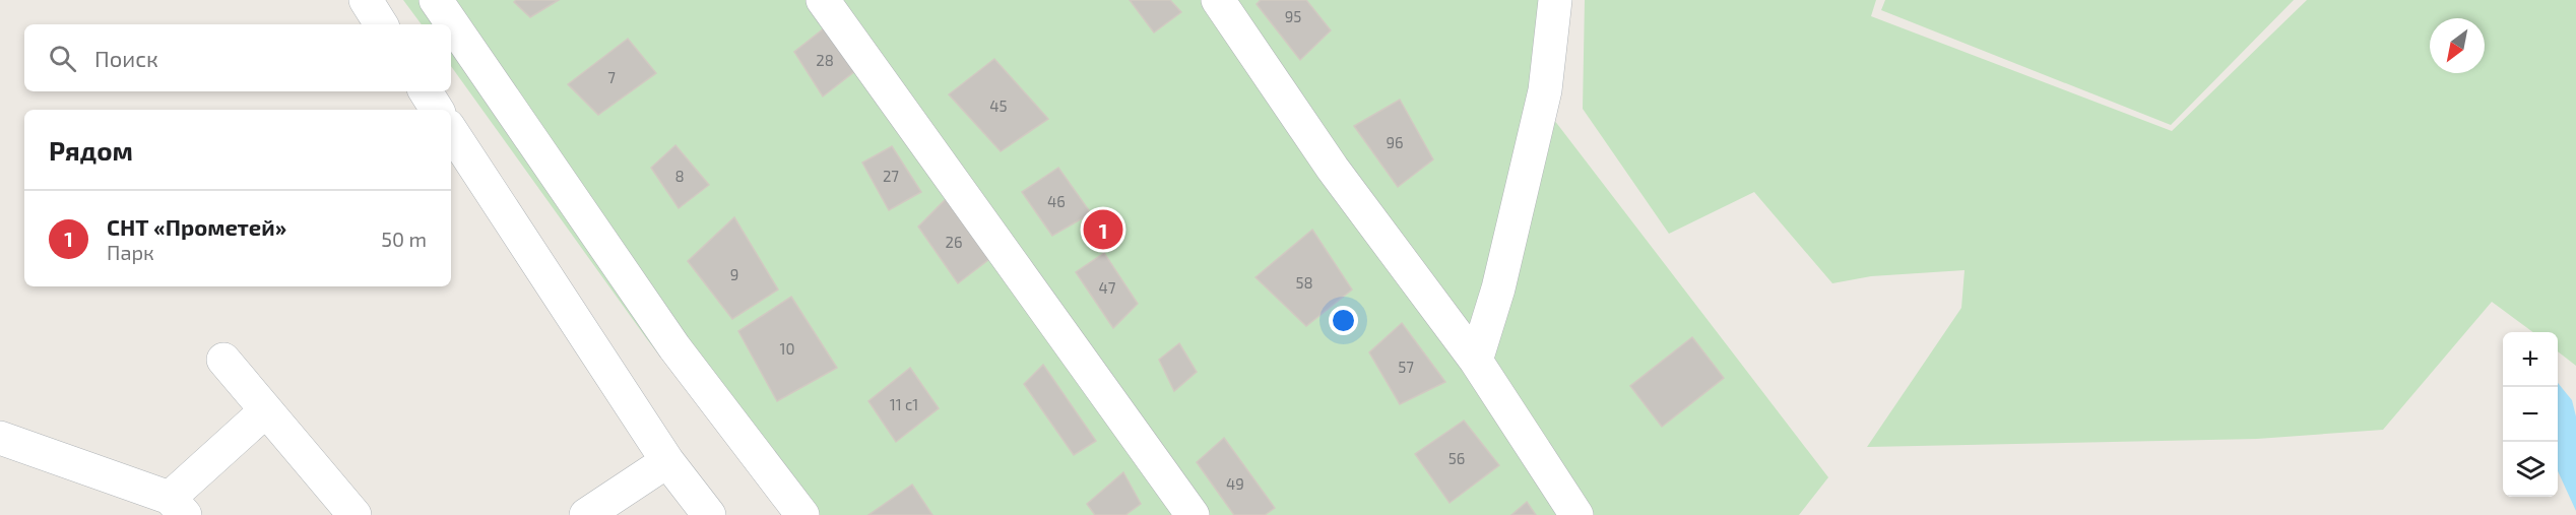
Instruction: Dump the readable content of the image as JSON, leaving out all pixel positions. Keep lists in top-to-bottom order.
{
  "house_numbers": [
    "95",
    "28",
    "7",
    "45",
    "96",
    "8",
    "27",
    "46",
    "26",
    "9",
    "58",
    "47",
    "10",
    "57",
    "11 с1",
    "56",
    "49"
  ],
  "north": "bottom left",
  "page": {
    "search": "Поиск",
    "heading": "Рядом",
    "list": [
      {
        "mark": "1",
        "name": "СНТ «Прометей»",
        "note": "Парк",
        "value": "50 m"
      }
    ],
    "pins": "1",
    "map_buttons": ["+", "−"]
  }
}
